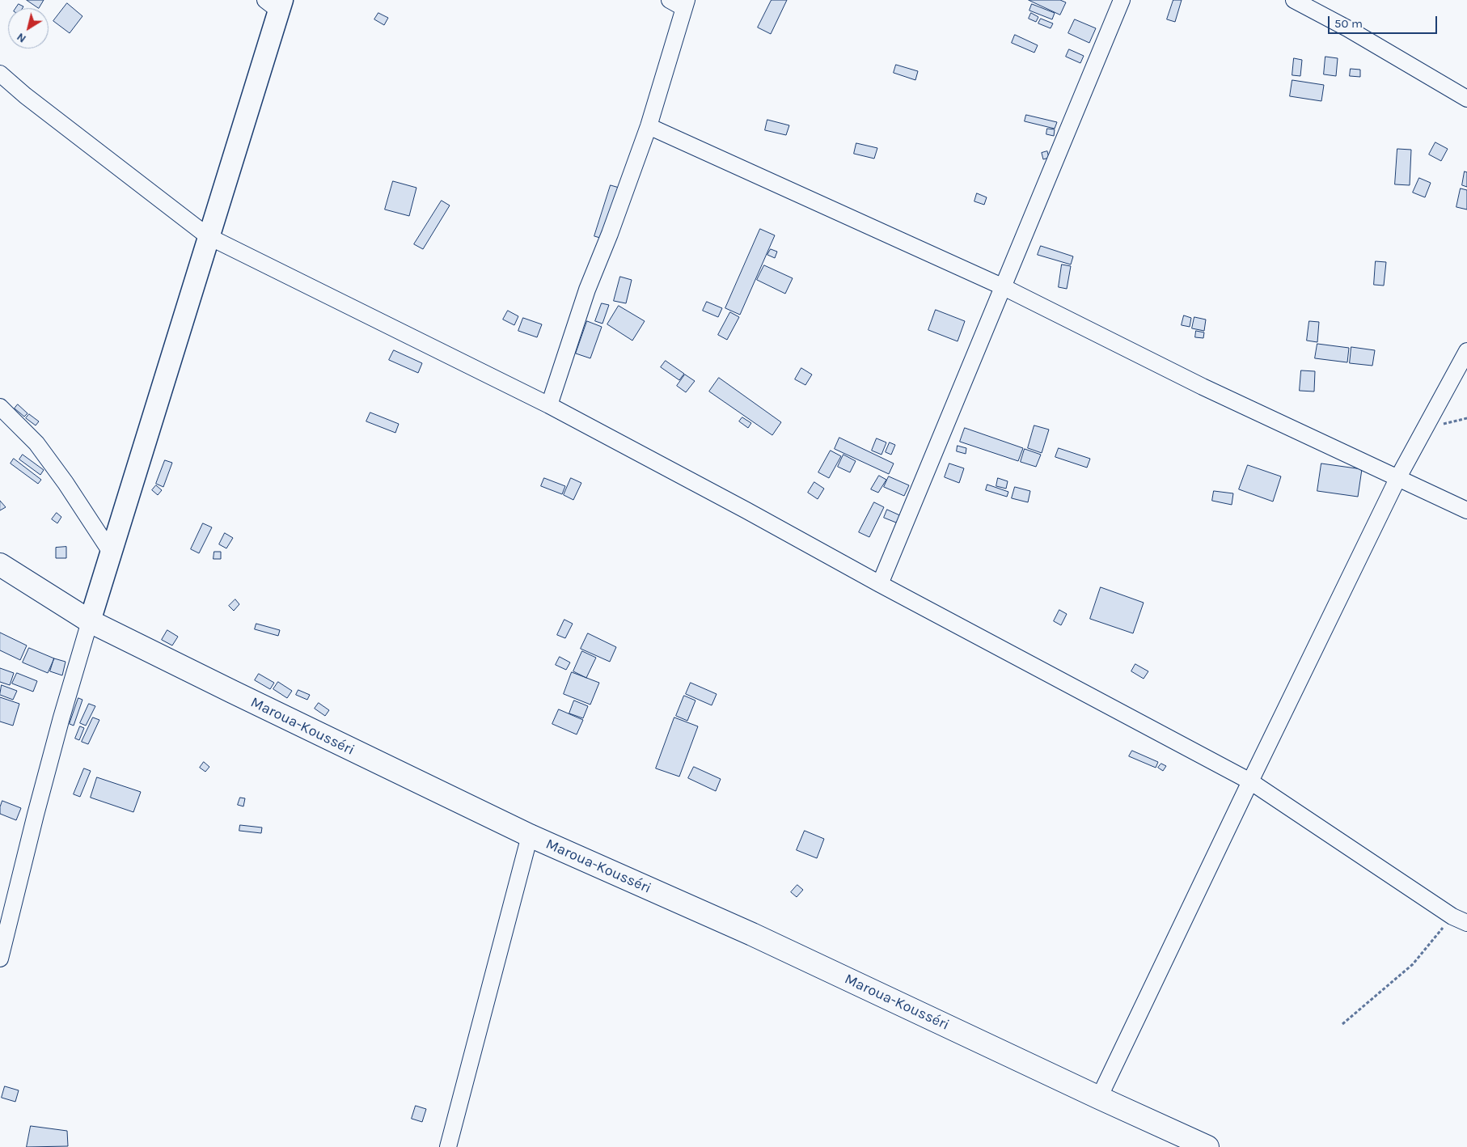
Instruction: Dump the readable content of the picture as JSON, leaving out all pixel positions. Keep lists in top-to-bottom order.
{
  "streets": {
    "highway": ["Maroua-Kousséri"]
  },
  "scale_bar": "50 m",
  "north": "bottom left"
}
